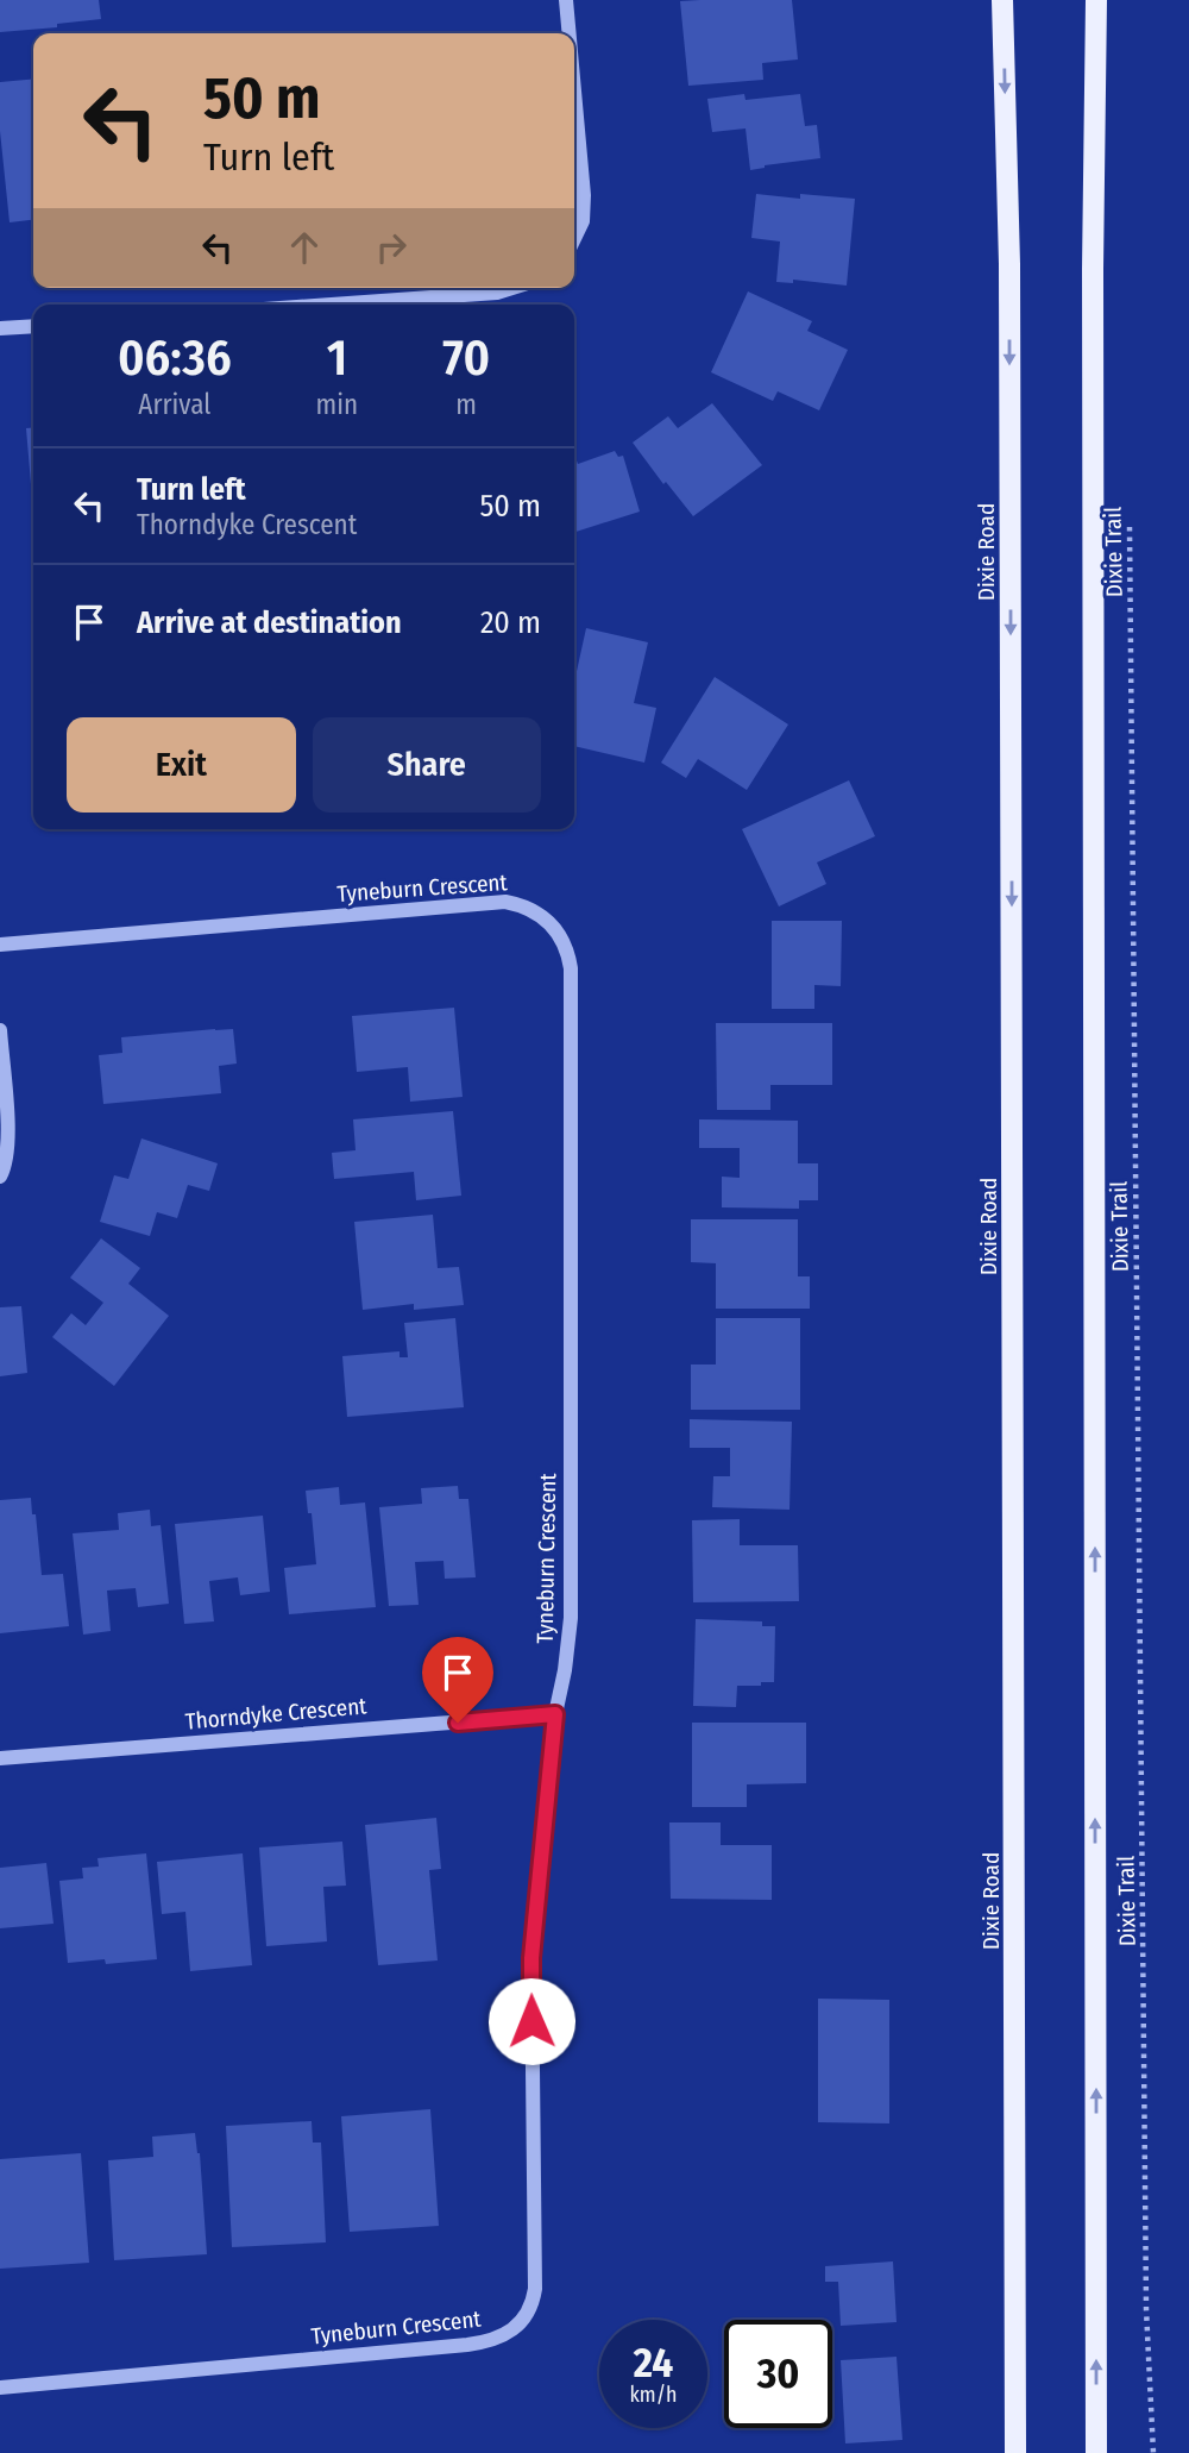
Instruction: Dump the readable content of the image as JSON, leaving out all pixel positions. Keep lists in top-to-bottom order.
{
  "streets": {
    "main road": ["Dixie Road"],
    "street": ["Tyneburn Crescent", "Thorndyke Crescent"],
    "path": ["Dixie Trail"]
  },
  "crossings": [
    ["Tyneburn Crescent", "Thorndyke Crescent"]
  ],
  "page": {
    "turn": ["50 m", "Turn left"],
    "eta": [
      "06:36",
      "Arrival",
      "1",
      "min",
      "70",
      "m"
    ],
    "list": [
      {
        "name": "Turn left",
        "note": "Thorndyke Crescent",
        "value": "50 m"
      },
      {
        "name": "Arrive at destination",
        "value": "20 m"
      }
    ],
    "buttons": ["Exit", "Share"],
    "speed": "24 km/h",
    "limit": "30"
  }
}
